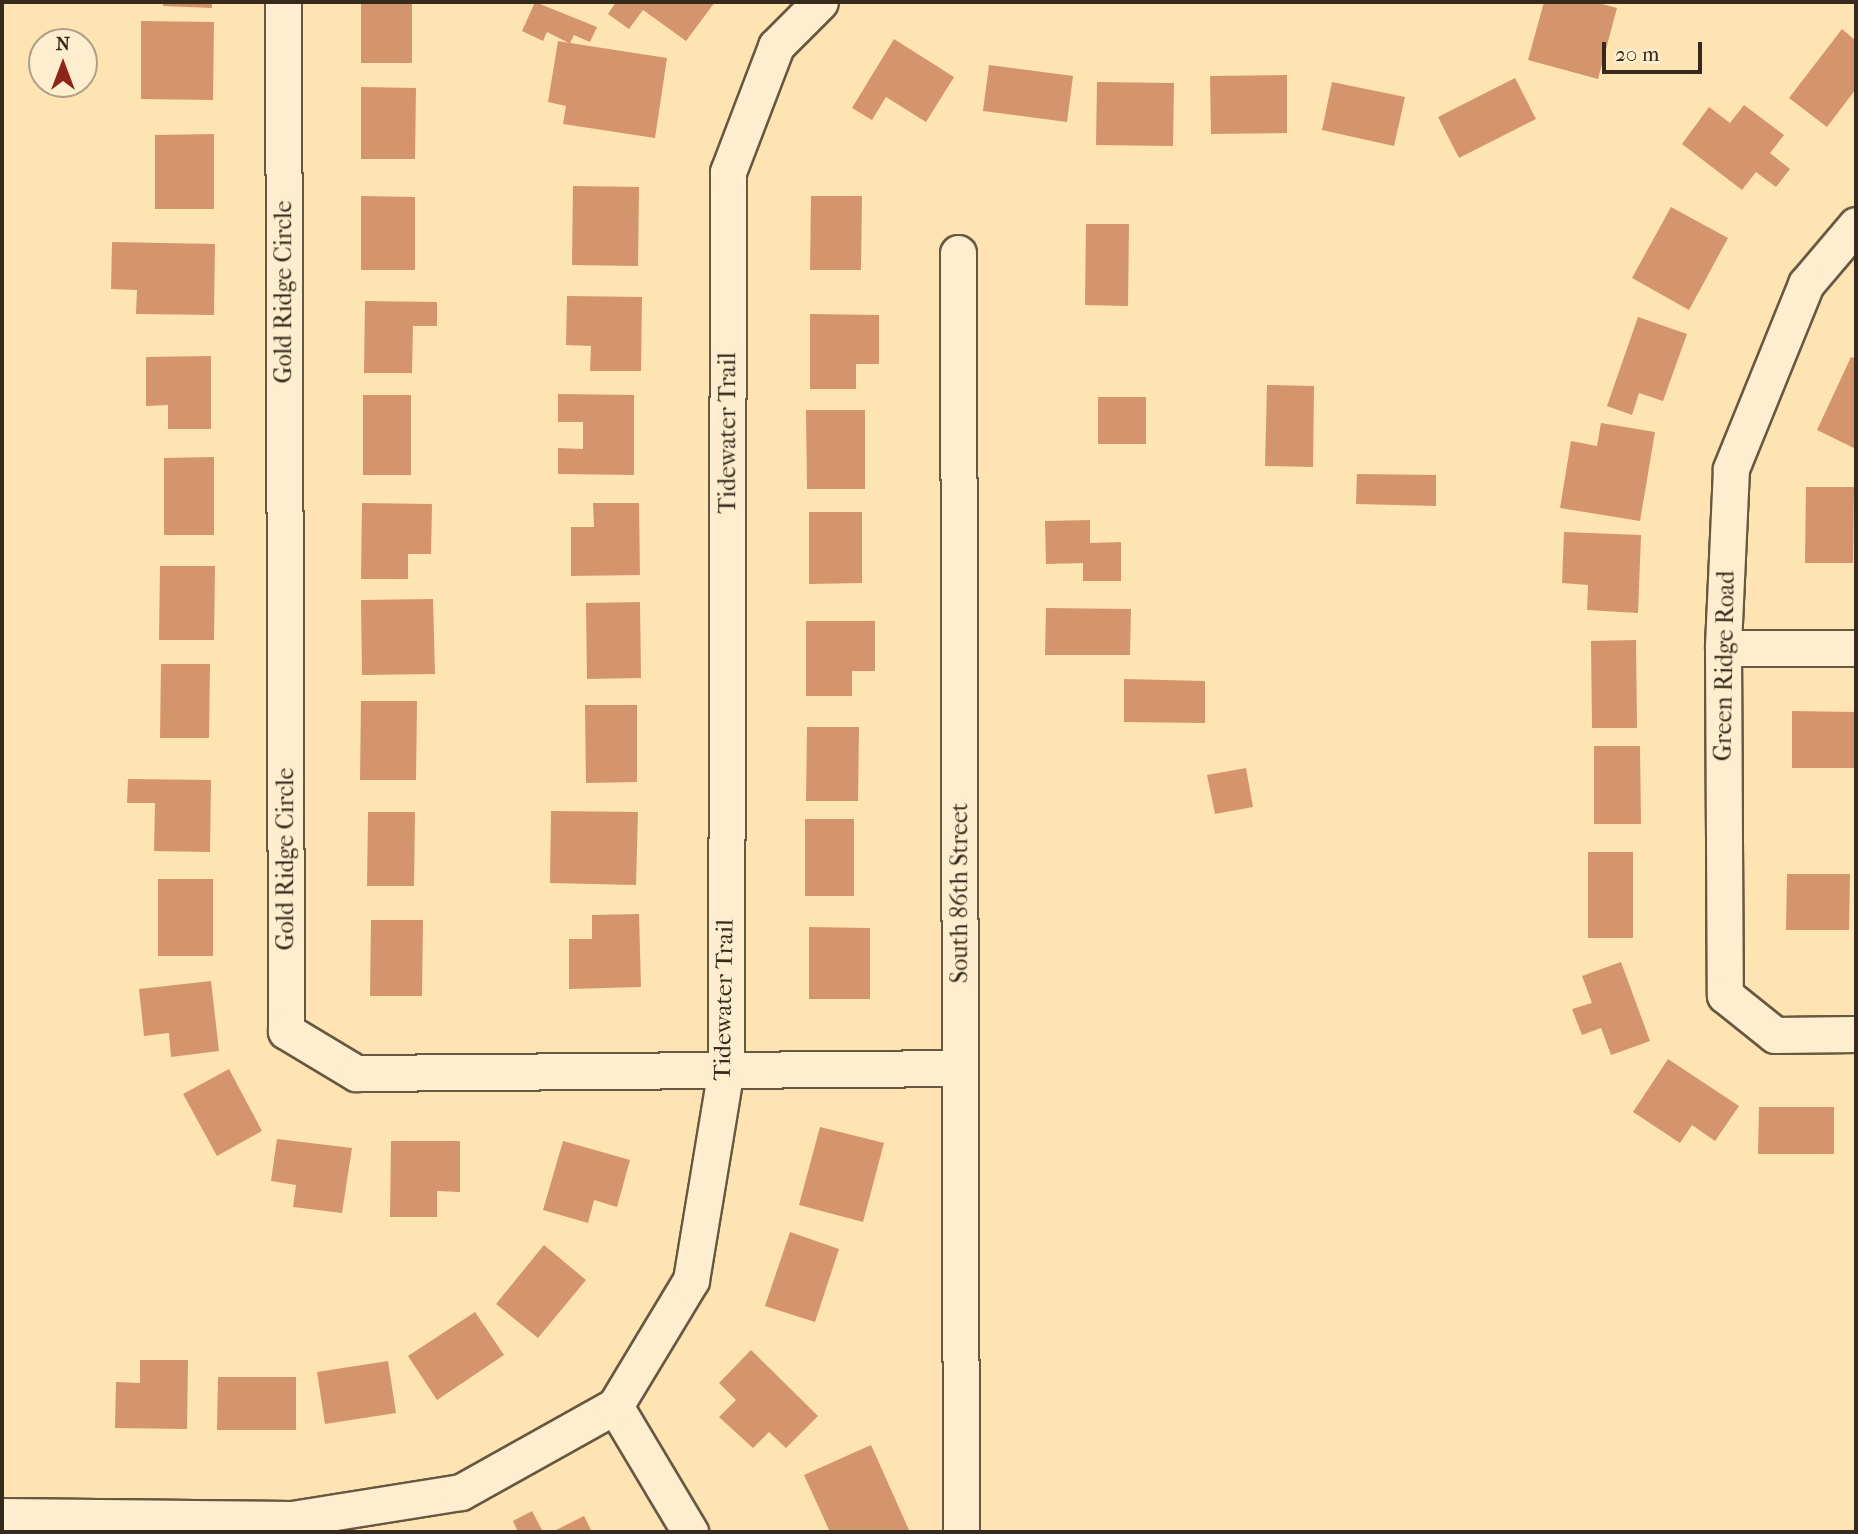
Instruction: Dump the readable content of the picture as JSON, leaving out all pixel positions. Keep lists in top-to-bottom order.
{
  "streets": {
    "street": [
      "Gold Ridge Circle",
      "Tidewater Trail",
      "Green Ridge Road",
      "South 86th Street"
    ]
  },
  "crossings": [
    ["Gold Ridge Circle", "Tidewater Trail"],
    ["Gold Ridge Circle", "South 86th Street"]
  ],
  "scale_bar": "20 m",
  "north": "top"
}
